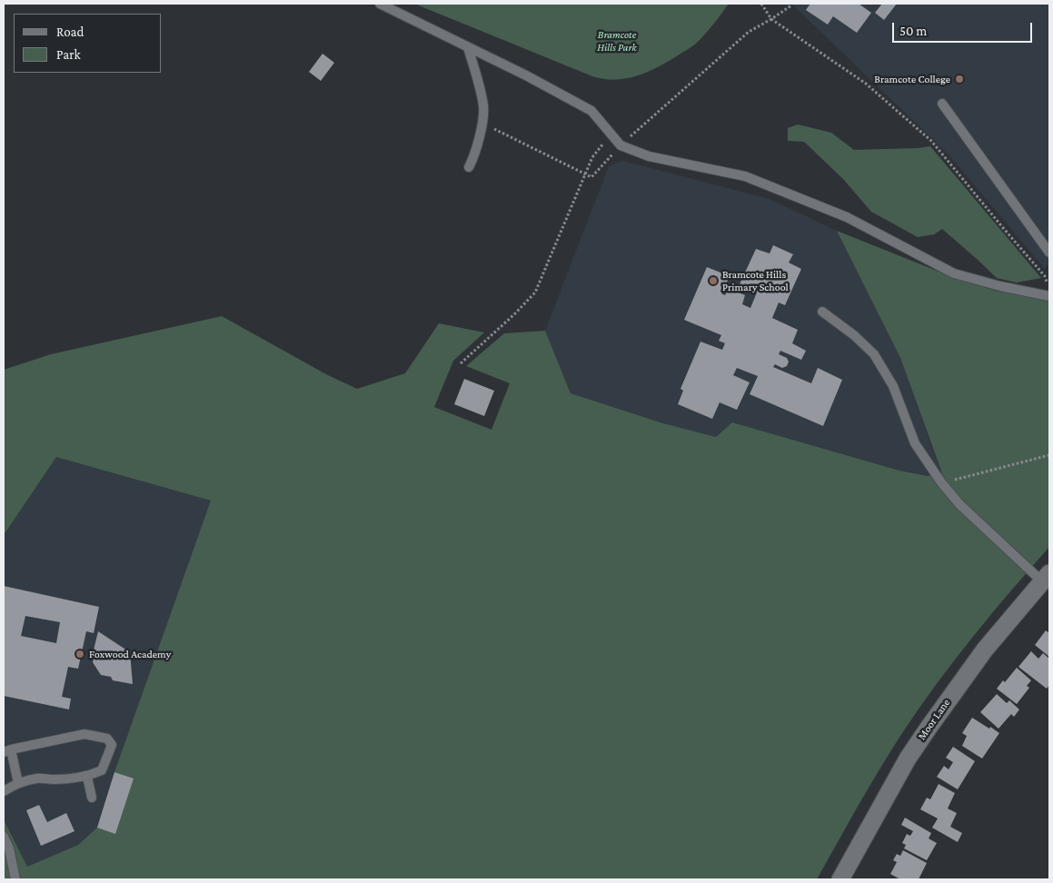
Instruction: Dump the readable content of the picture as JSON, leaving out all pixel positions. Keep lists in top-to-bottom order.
{
  "streets": {
    "street": ["Moor Lane"]
  },
  "parks": ["Bramcote Hills Park"],
  "places": ["Bramcote College", "Bramcote Hills Primary School", "Foxwood Academy"],
  "legend": ["Road", "Park"],
  "scale_bar": "50 m"
}
